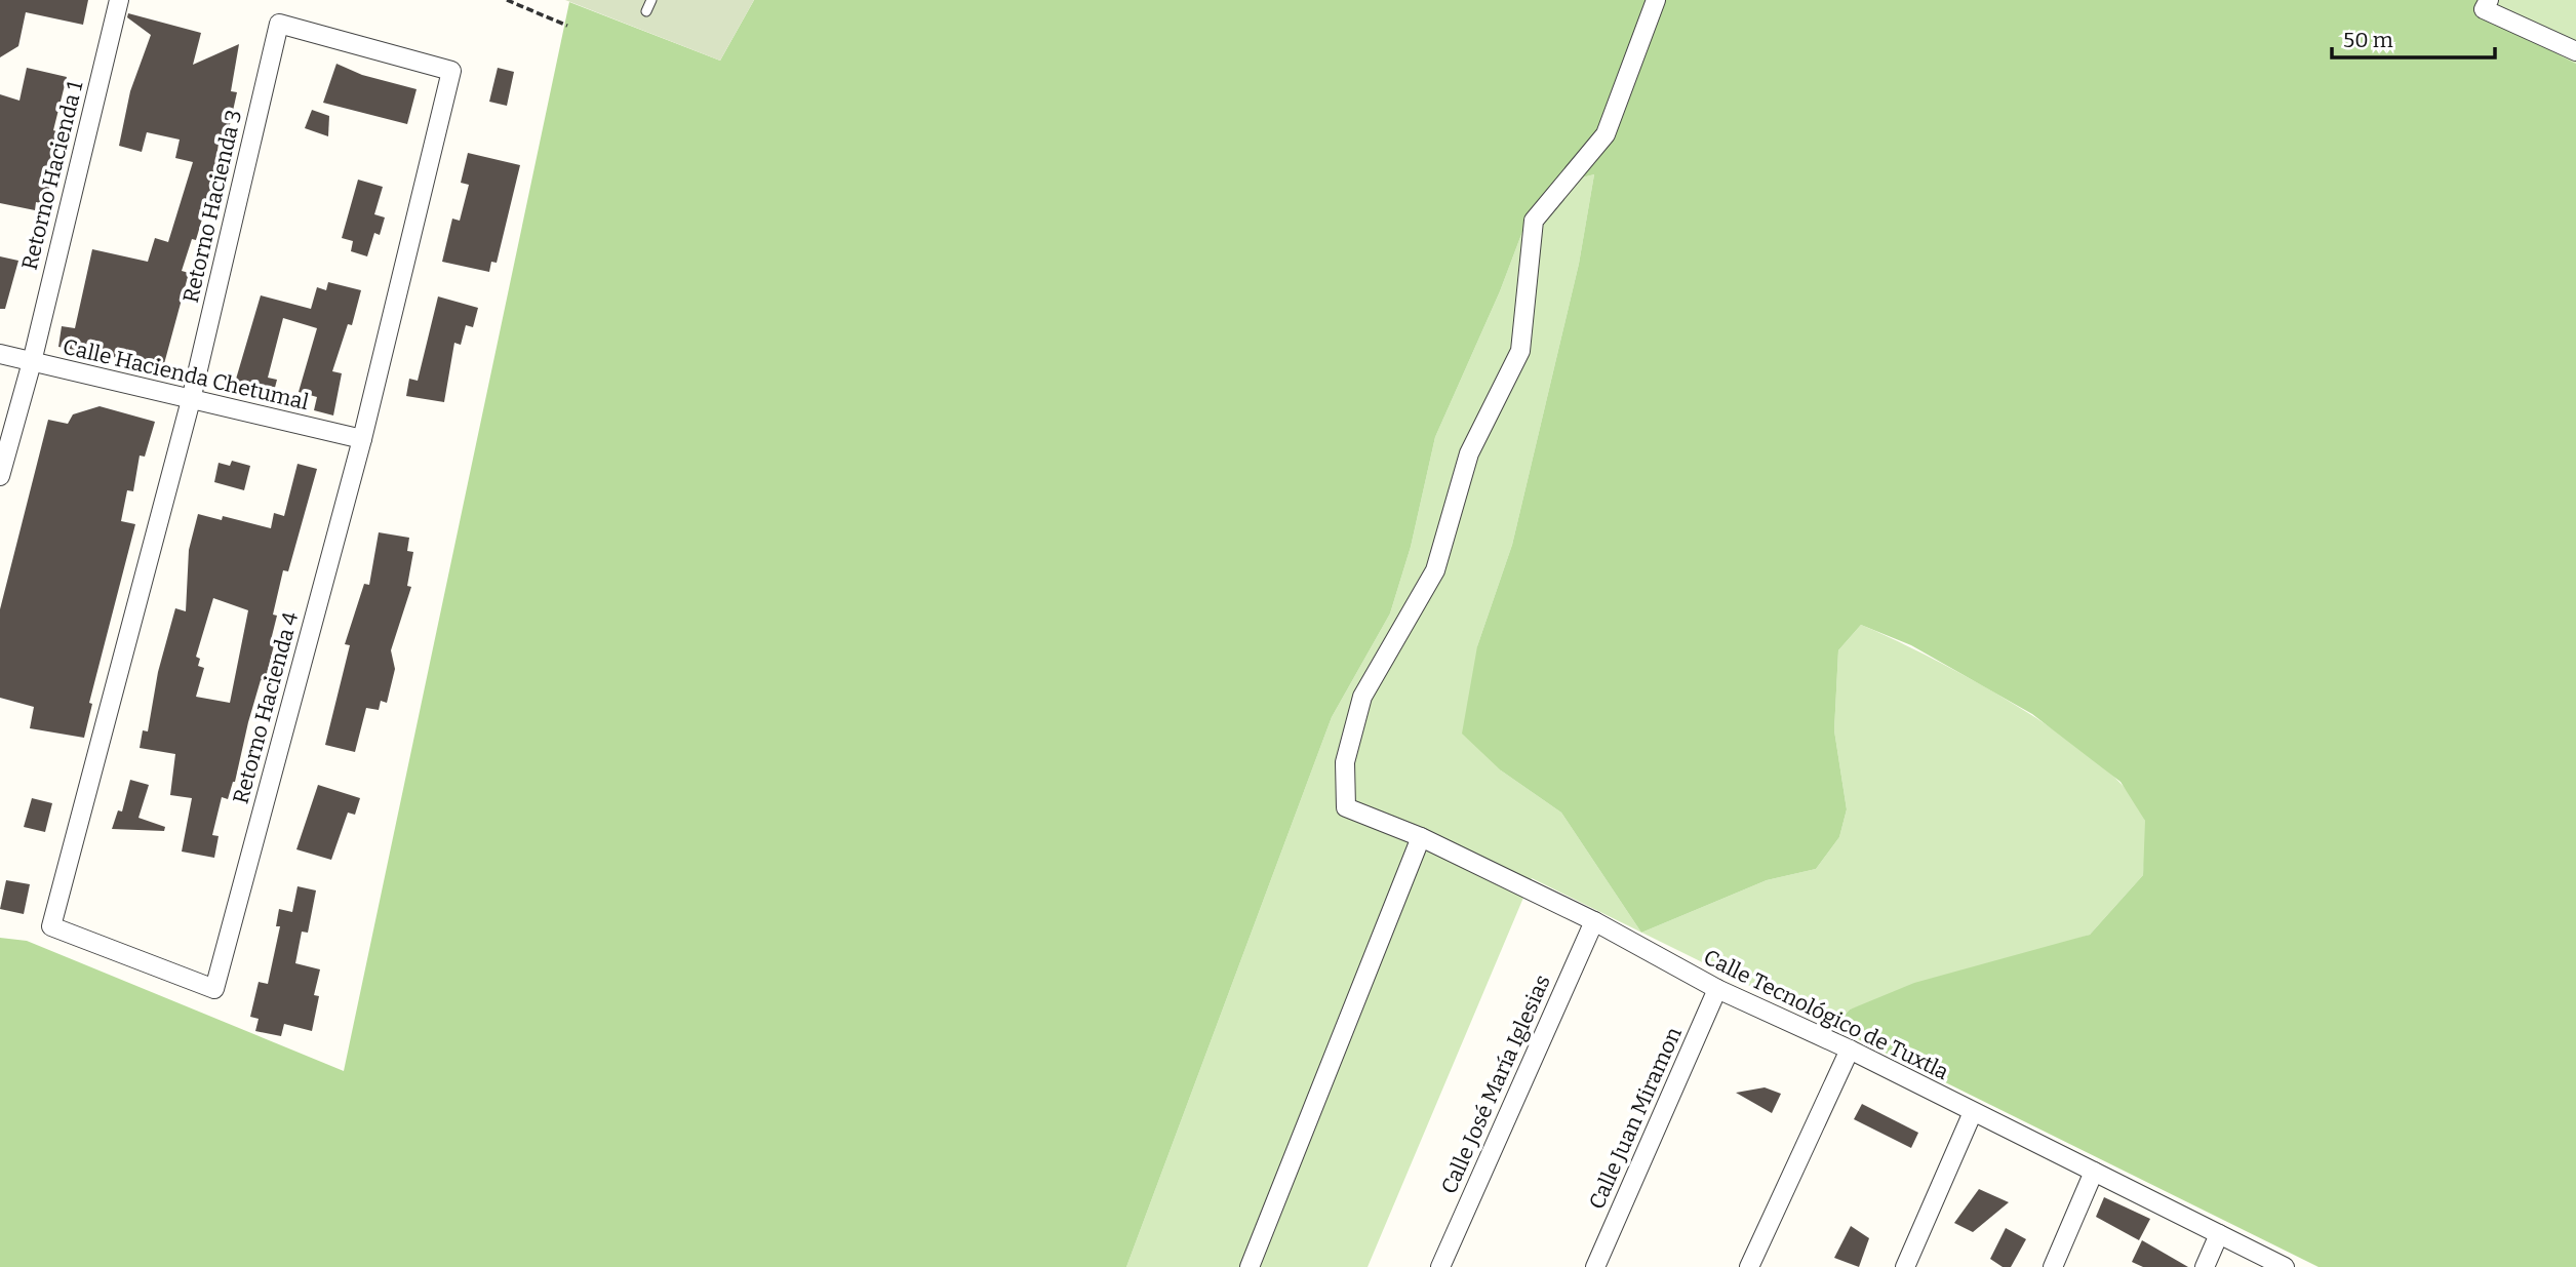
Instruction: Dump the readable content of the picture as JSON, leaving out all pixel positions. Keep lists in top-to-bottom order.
{
  "streets": {
    "street": [
      "Retorno Hacienda 1",
      "Retorno Hacienda 3",
      "Calle Hacienda Chetumal",
      "Retorno Hacienda 4",
      "Calle Tecnológico de Tuxtla",
      "Calle José María Iglesias",
      "Calle Juan Miramon"
    ]
  },
  "crossings": [
    ["Retorno Hacienda 1", "Calle Hacienda Chetumal"],
    ["Retorno Hacienda 3", "Calle Hacienda Chetumal"],
    ["Retorno Hacienda 3", "Retorno Hacienda 4"],
    ["Calle Hacienda Chetumal", "Retorno Hacienda 4"],
    ["Calle Tecnológico de Tuxtla", "Calle José María Iglesias"],
    ["Calle Tecnológico de Tuxtla", "Calle Juan Miramon"]
  ],
  "scale_bar": "50 m"
}
